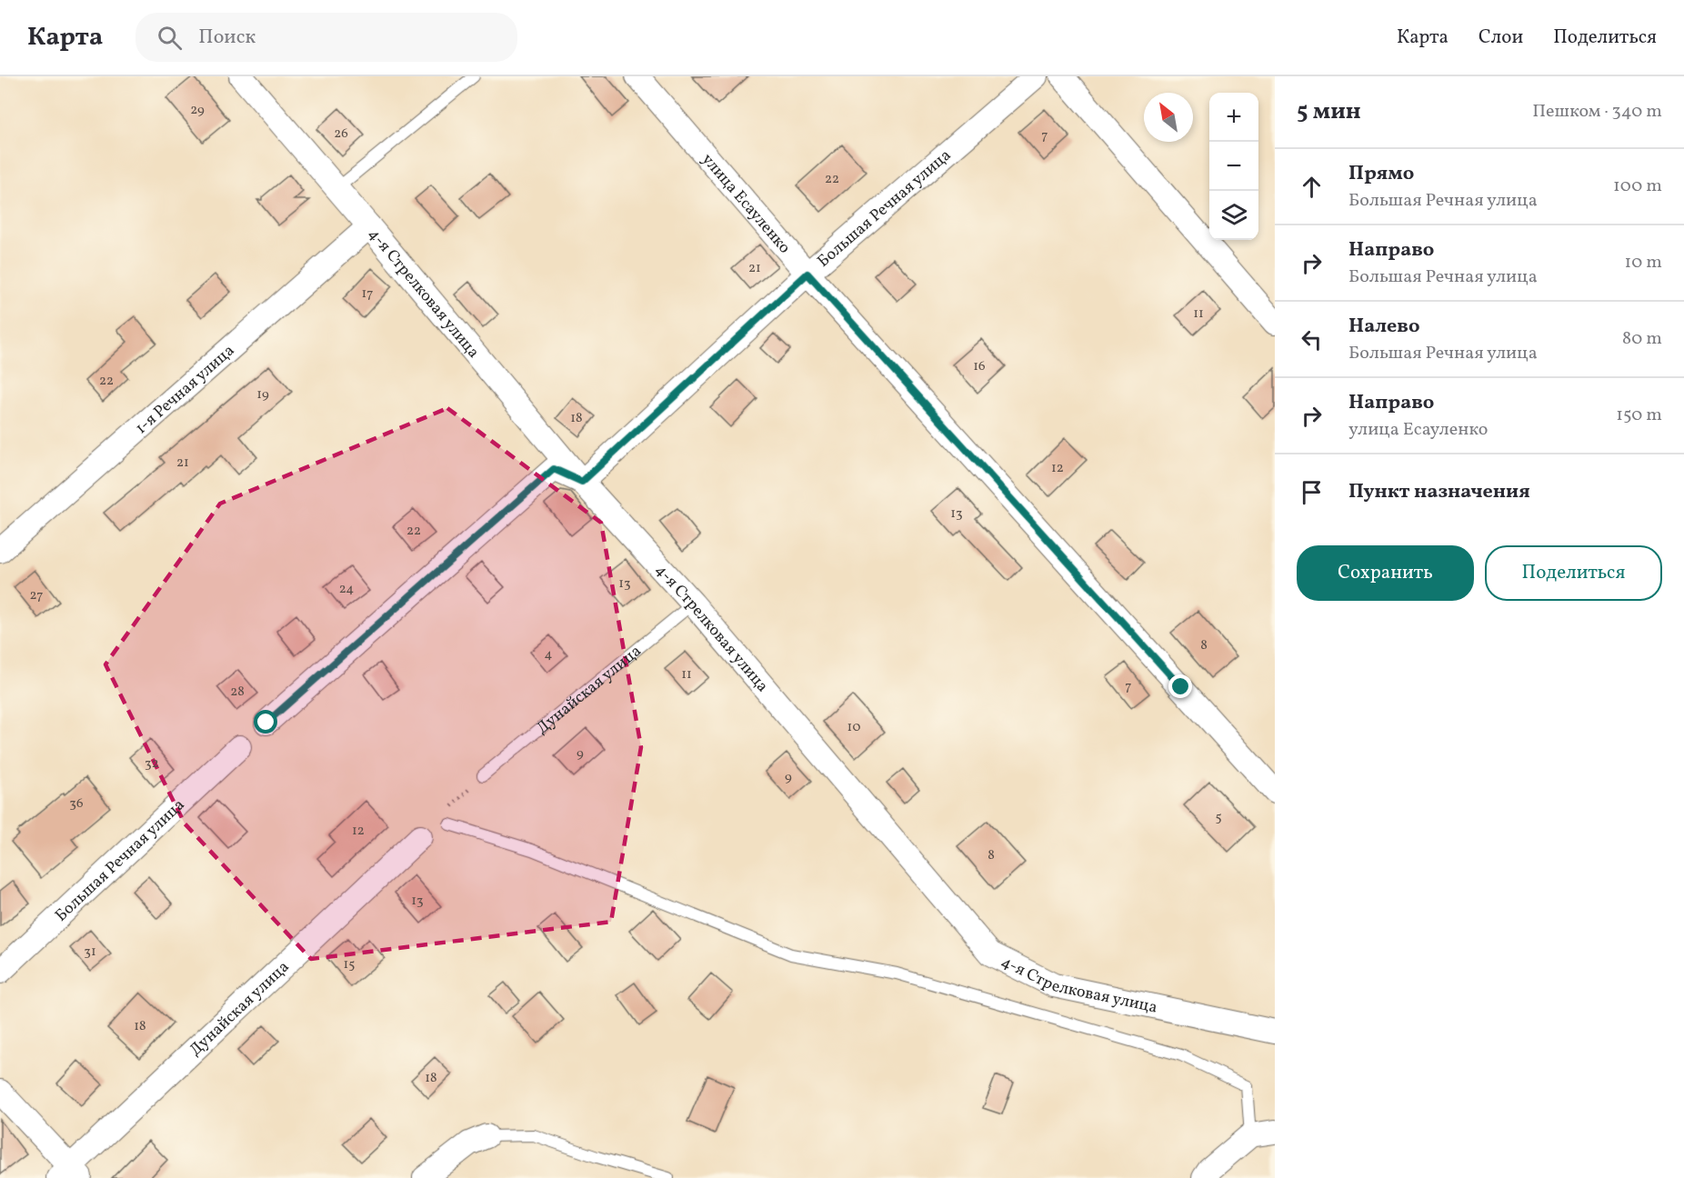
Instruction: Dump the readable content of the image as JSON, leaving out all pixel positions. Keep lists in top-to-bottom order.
{
  "streets": {
    "street": [
      "улица Есауленко",
      "Большая Речная улица",
      "4-я Стрелковая улица",
      "1-я Речная улица",
      "Дунайская улица"
    ]
  },
  "crossings": [
    ["улица Есауленко", "Большая Речная улица"],
    ["Большая Речная улица", "4-я Стрелковая улица"],
    ["4-я Стрелковая улица", "1-я Речная улица"],
    ["4-я Стрелковая улица", "Дунайская улица"]
  ],
  "house_numbers": [
    "29",
    "26",
    "7",
    "22",
    "21",
    "17",
    "11",
    "16",
    "22",
    "19",
    "18",
    "21",
    "12",
    "13",
    "22",
    "13",
    "24",
    "27",
    "8",
    "4",
    "11",
    "7",
    "28",
    "10",
    "9",
    "32",
    "9",
    "36",
    "5",
    "12",
    "8",
    "13",
    "31",
    "15",
    "18",
    "18"
  ],
  "north": "top left",
  "page": {
    "header": "Карта",
    "search": "Поиск",
    "nav": ["Карта", "Слои", "Поделиться"],
    "heading": ["5 мин", "Пешком · 340 m"],
    "map_buttons": ["+", "−"],
    "list": [
      ["Прямо", "Большая Речная улица", "100 m"],
      ["Направо", "Большая Речная улица", "10 m"],
      ["Налево", "Большая Речная улица", "80 m"],
      ["Направо", "улица Есауленко", "150 m"],
      "Пункт назначения"
    ],
    "buttons": ["Сохранить", "Поделиться"]
  }
}
